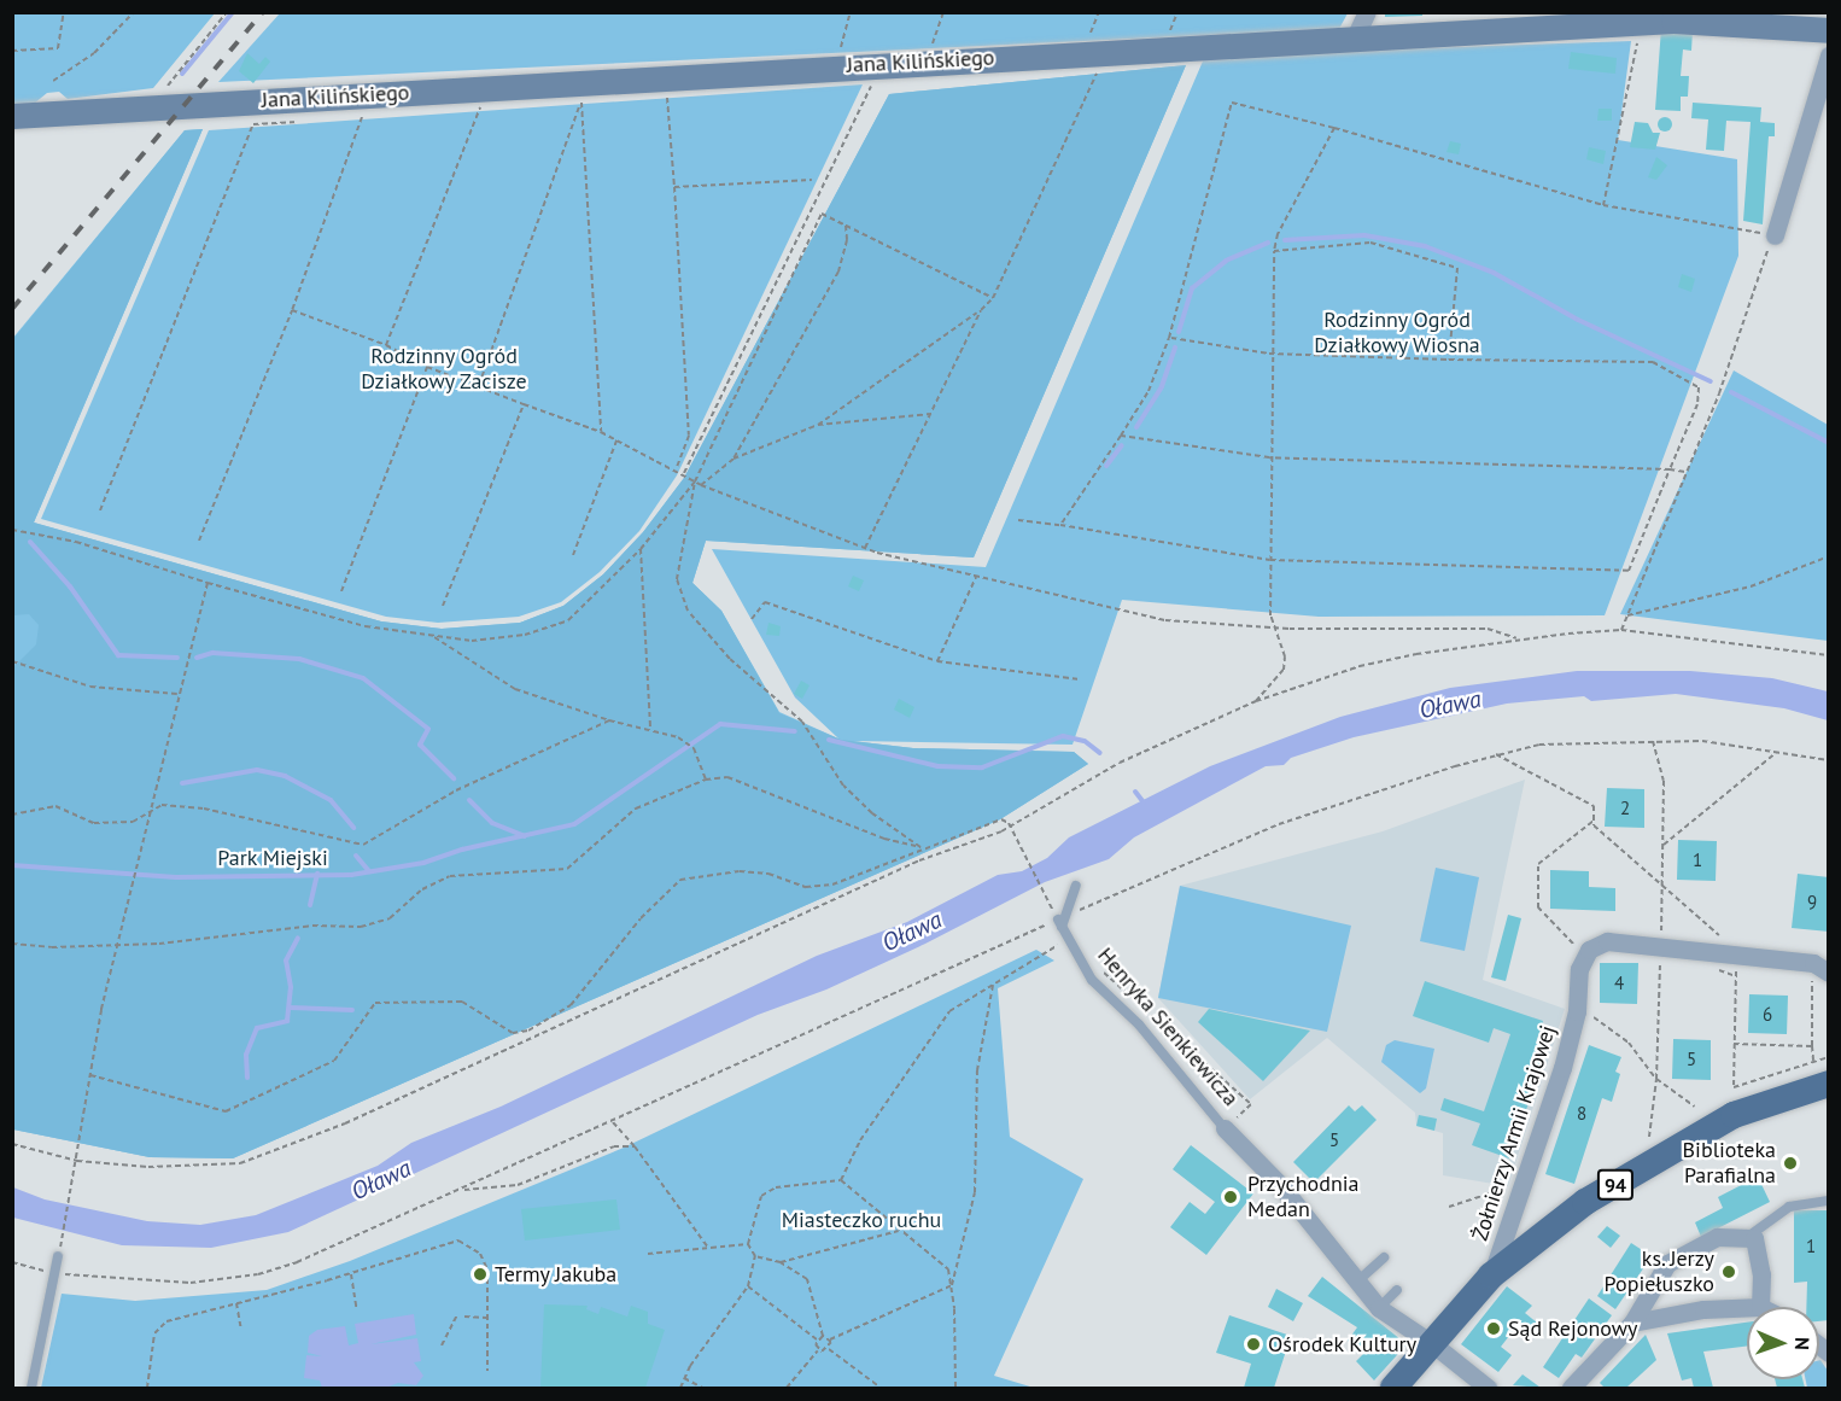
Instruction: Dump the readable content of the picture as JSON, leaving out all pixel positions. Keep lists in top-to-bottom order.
{
  "streets": {
    "main road": ["94"],
    "street": ["Jana Kilińskiego", "Henryka Sienkiewicza", "Żołnierzy Armii Krajowej"]
  },
  "crossings": [
    ["Henryka Sienkiewicza", "94"],
    ["Żołnierzy Armii Krajowej", "94"]
  ],
  "water": ["Oława"],
  "parks": [
    "Rodzinny Ogród Działkowy Wiosna",
    "Rodzinny Ogród Działkowy Zacisze",
    "Park Miejski",
    "Miasteczko ruchu"
  ],
  "places": [
    "Biblioteka Parafialna",
    "Przychodnia Medan",
    "ks. Jerzy Popiełuszko",
    "Termy Jakuba",
    "Sąd Rejonowy",
    "Ośrodek Kultury"
  ],
  "house_numbers": [
    "2",
    "1",
    "9",
    "4",
    "6",
    "5",
    "8",
    "5",
    "1"
  ],
  "north": "right"
}
